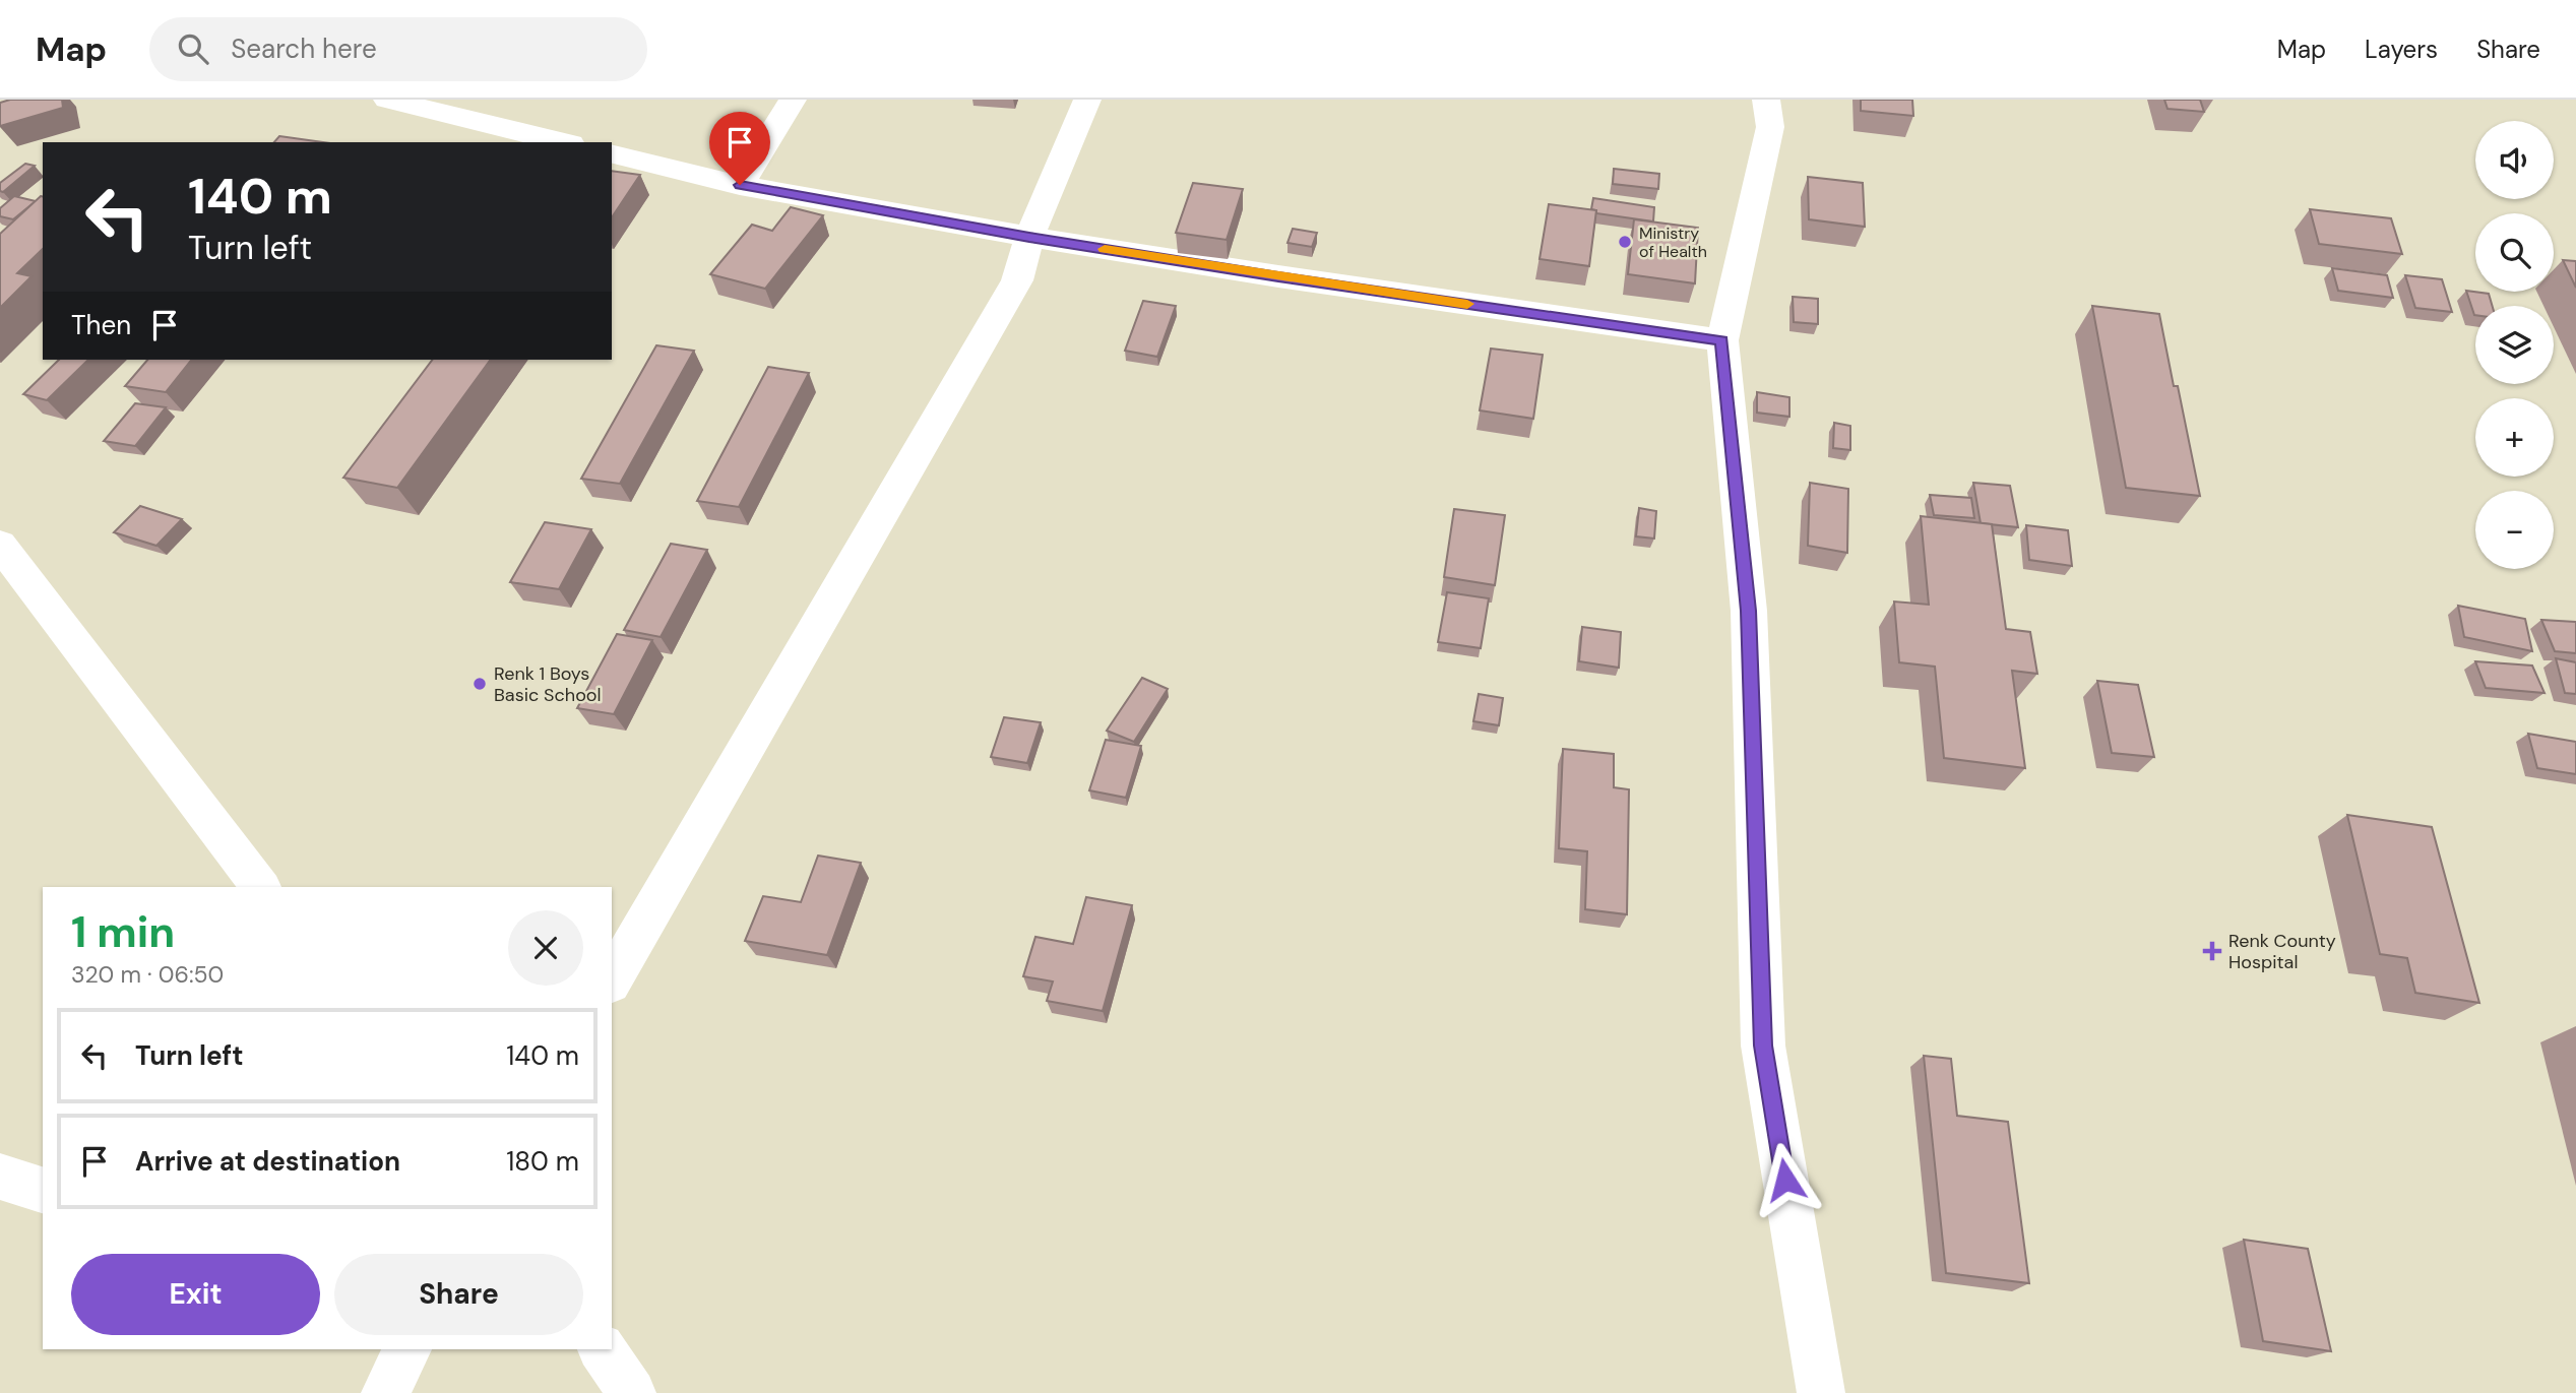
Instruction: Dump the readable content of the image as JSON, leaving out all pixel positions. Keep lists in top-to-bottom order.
{
  "places": {
    "other": ["Ministry of Health", "Renk 1 Boys Basic School"],
    "health": ["Renk County Hospital"]
  },
  "page": {
    "header": "Map",
    "search": "Search here",
    "nav": ["Map", "Layers", "Share"],
    "map_buttons": ["+", "−"],
    "turn": ["140 m", "Turn left"],
    "then": "Then",
    "heading": ["1 min", "320 m · 06:50"],
    "list": [
      {
        "name": "Turn left",
        "value": "140 m"
      },
      {
        "name": "Arrive at destination",
        "value": "180 m"
      }
    ],
    "buttons": ["Exit", "Share"]
  }
}
